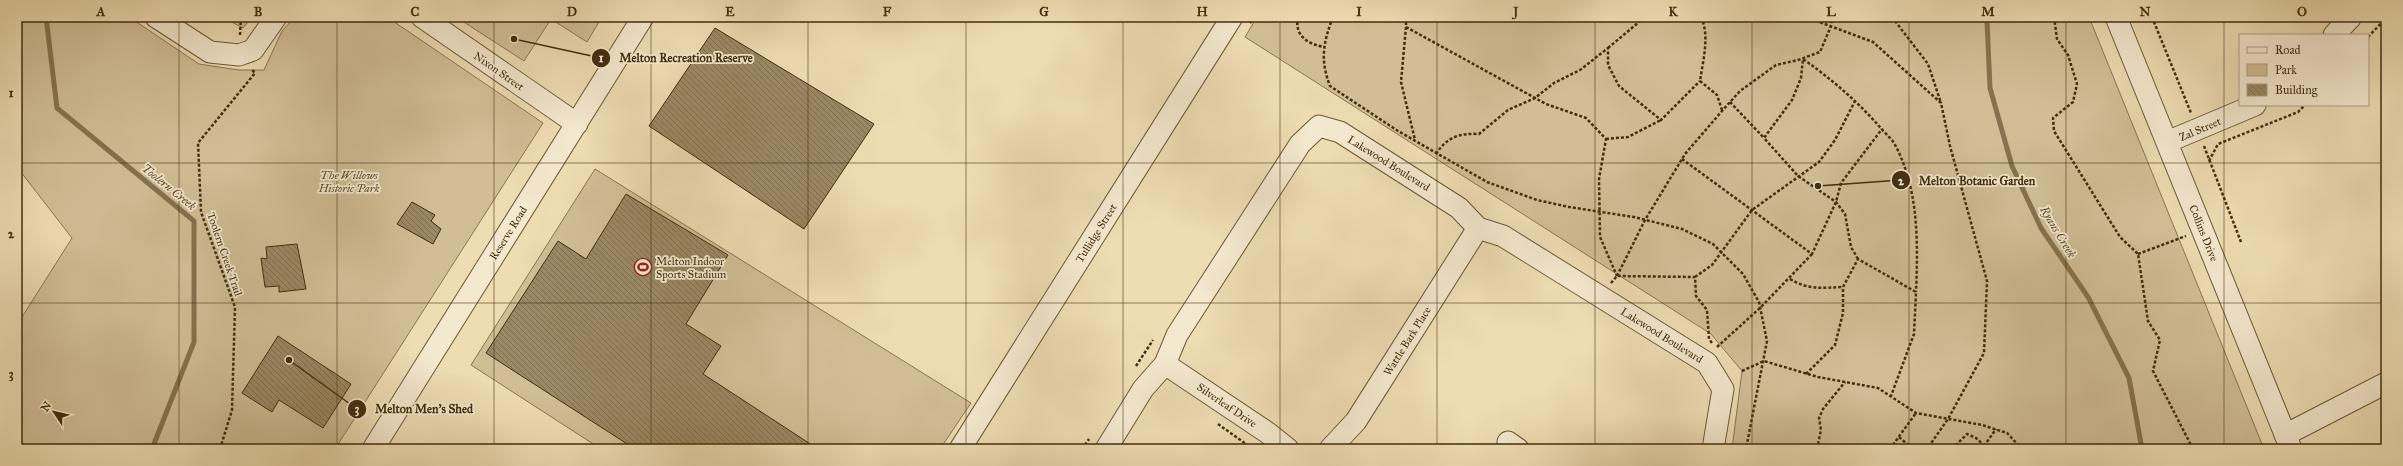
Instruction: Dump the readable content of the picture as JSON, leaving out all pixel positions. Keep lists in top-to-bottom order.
{
  "streets": {
    "street": [
      "Nixon Street",
      "Zal Street",
      "Lakewood Boulevard",
      "Reserve Road",
      "Tullidge Street",
      "Collins Drive",
      "Wattle Bark Place",
      "Silverleaf Drive"
    ],
    "path": ["Toolern Creek Trail"]
  },
  "crossings": [
    ["Nixon Street", "Reserve Road"],
    ["Zal Street", "Collins Drive"],
    ["Lakewood Boulevard", "Wattle Bark Place"],
    ["Lakewood Boulevard", "Silverleaf Drive"]
  ],
  "water": ["Toolern Creek", "Ryans Creek"],
  "parks": ["The Willows Historic Park"],
  "places": {
    "other": ["Melton Recreation Reserve", "Melton Botanic Garden", "Melton Men's Shed"],
    "sports": ["Melton Indoor Sports Stadium"]
  },
  "legend": ["Road", "Park", "Building"],
  "north": "top left",
  "grid": {
    "columns": [
      "A",
      "B",
      "C",
      "D",
      "E",
      "F",
      "G",
      "H",
      "I",
      "J",
      "K",
      "L",
      "M",
      "N",
      "O"
    ],
    "rows": ["1", "2", "3"]
  }
}
